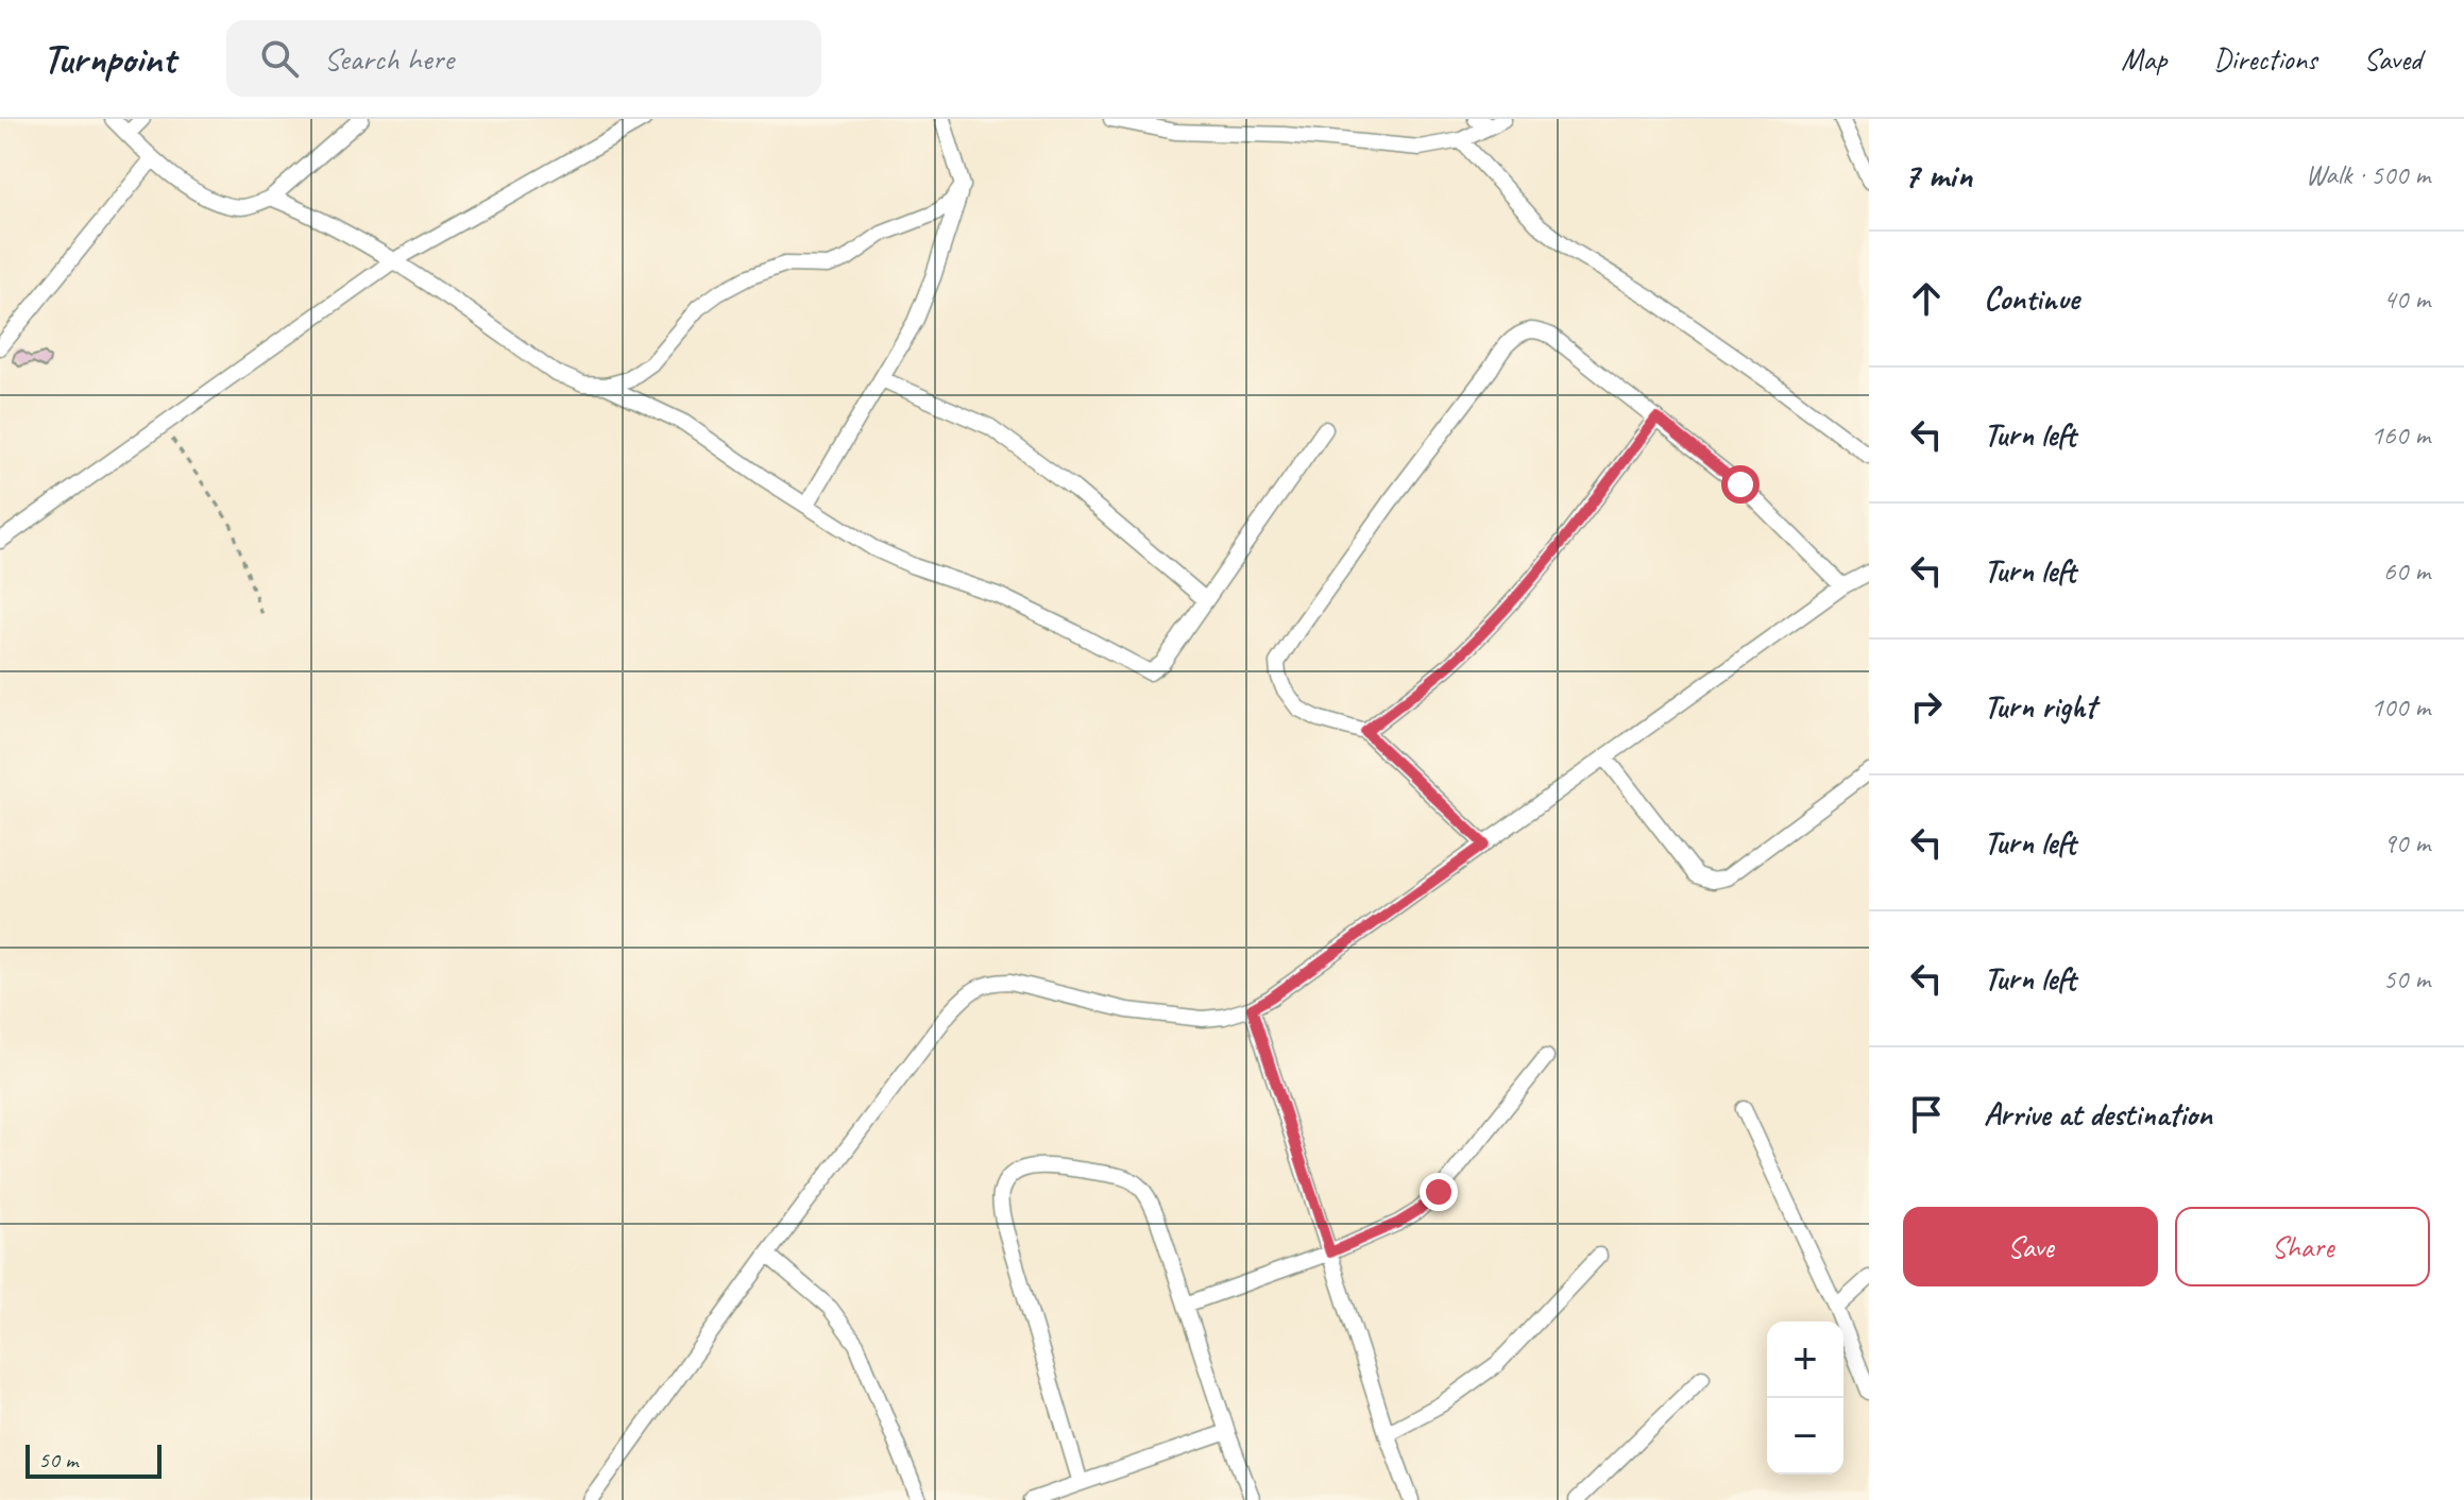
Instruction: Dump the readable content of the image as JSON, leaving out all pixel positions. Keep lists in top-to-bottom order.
{
  "scale_bar": "50 m",
  "page": {
    "header": "Turnpoint",
    "search": "Search here",
    "nav": ["Map", "Directions", "Saved"],
    "heading": ["7 min", "Walk · 500 m"],
    "list": [
      ["Continue", "40 m"],
      ["Turn left", "160 m"],
      ["Turn left", "60 m"],
      ["Turn right", "100 m"],
      ["Turn left", "90 m"],
      ["Turn left", "50 m"],
      "Arrive at destination"
    ],
    "buttons": ["Save", "Share"],
    "map_buttons": ["+", "−"],
    "scale": "50 m"
  }
}
